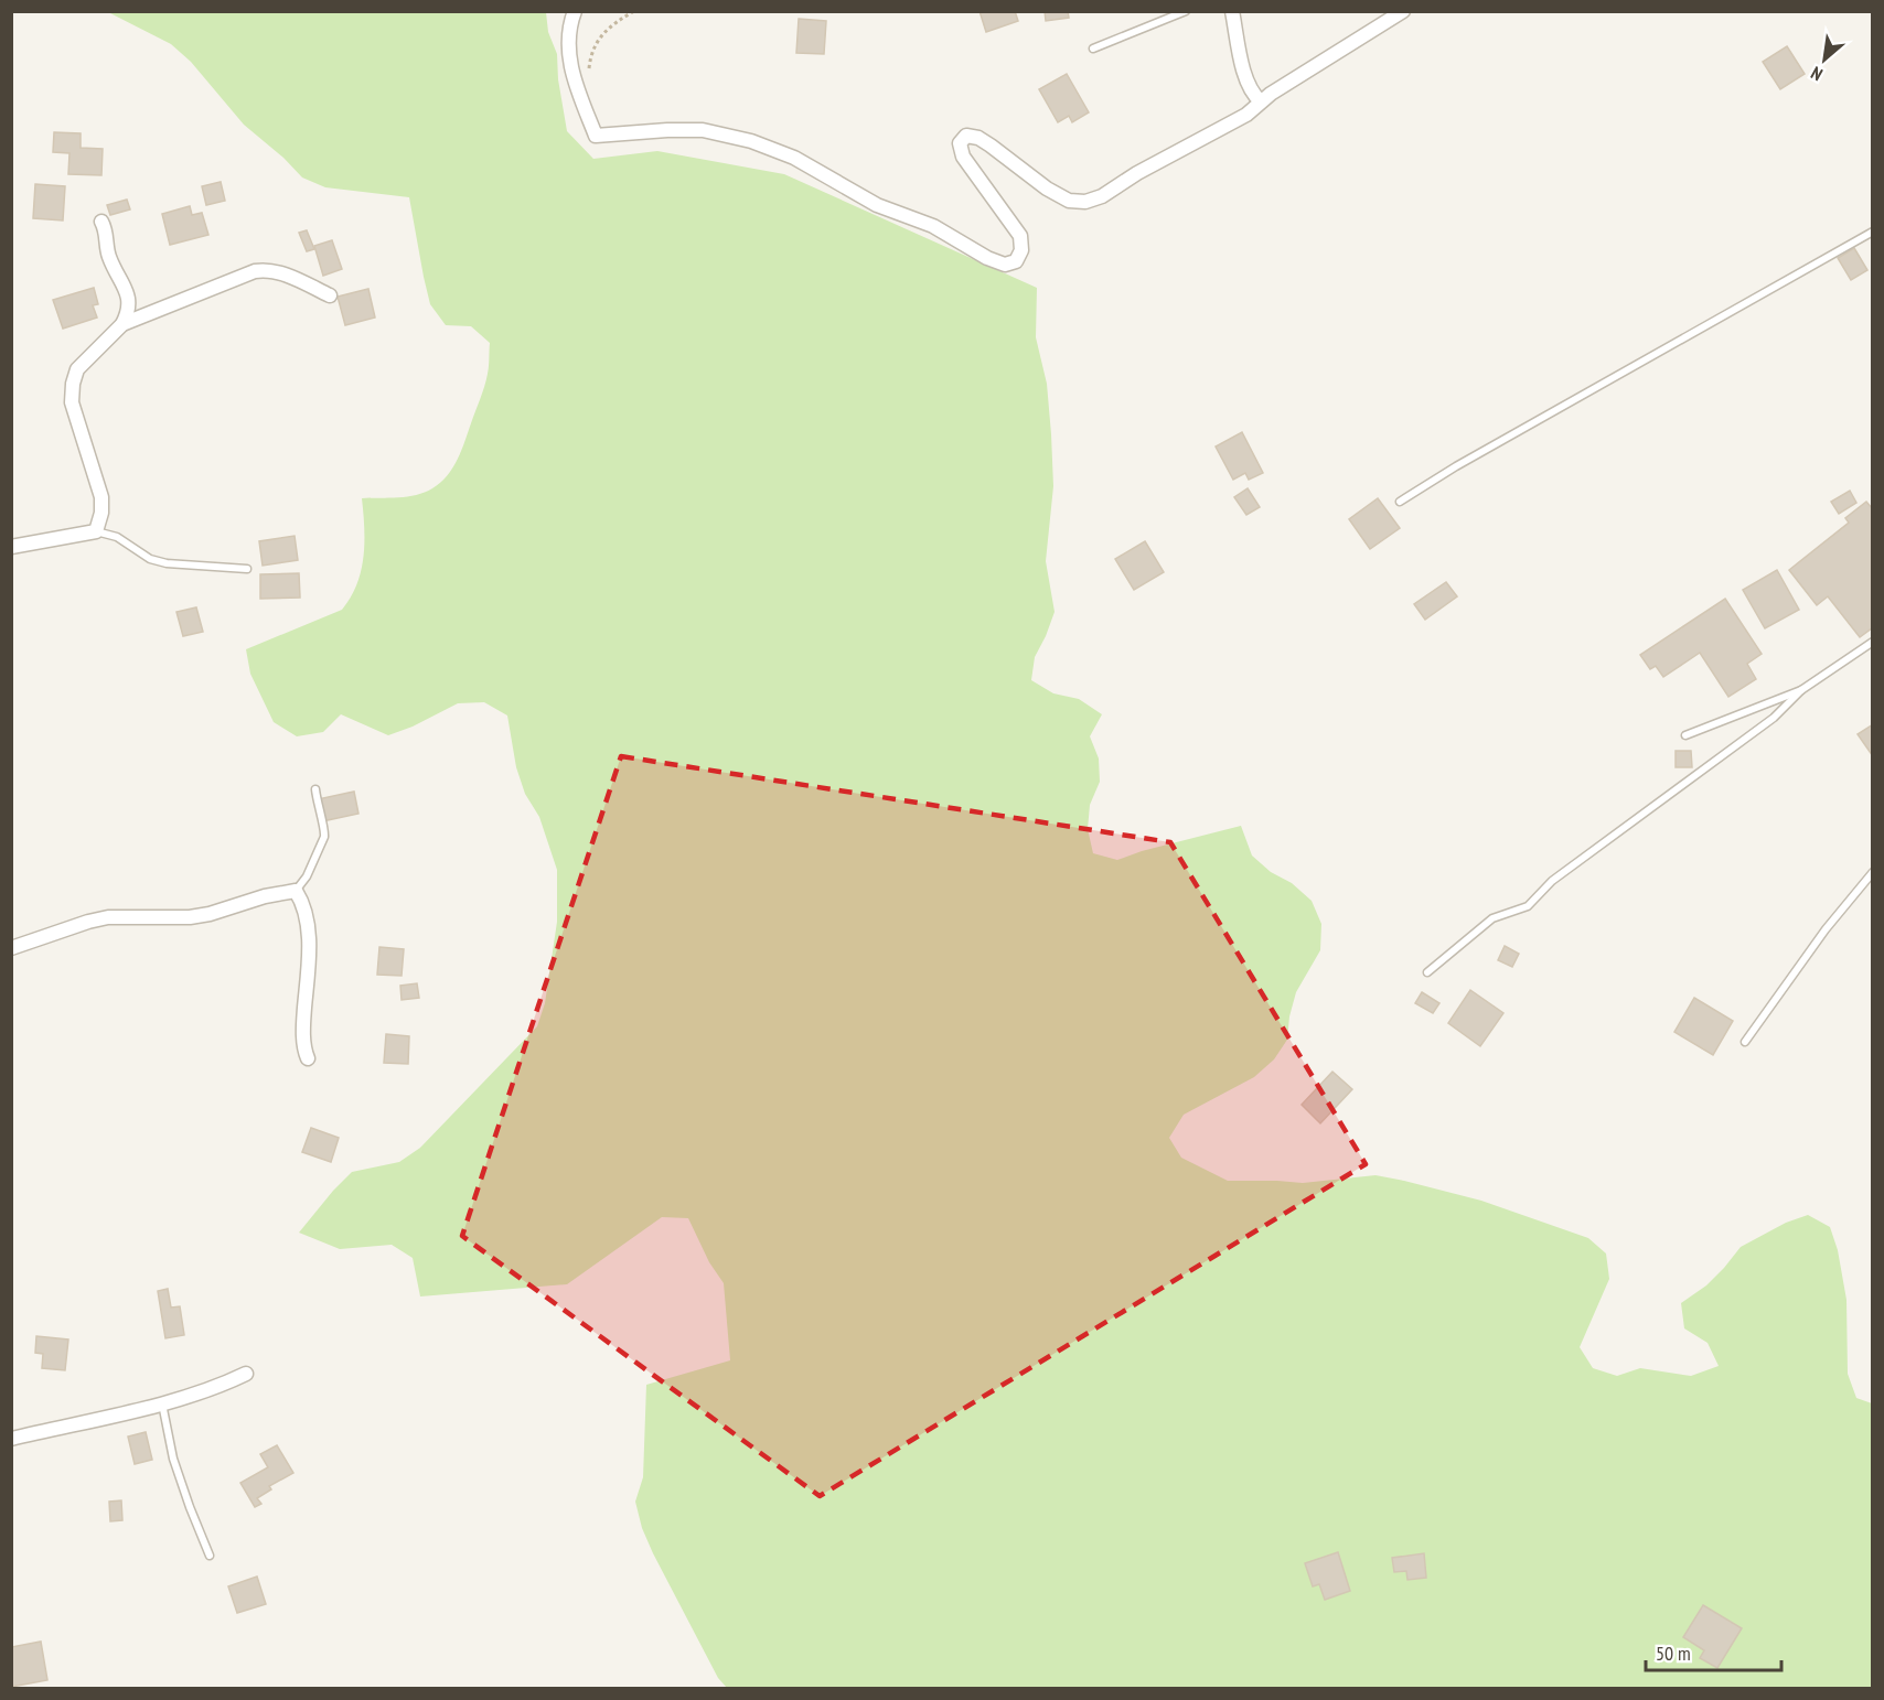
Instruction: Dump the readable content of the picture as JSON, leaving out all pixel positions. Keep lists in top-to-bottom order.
{
  "scale_bar": "50 m",
  "north": "bottom left"
}
